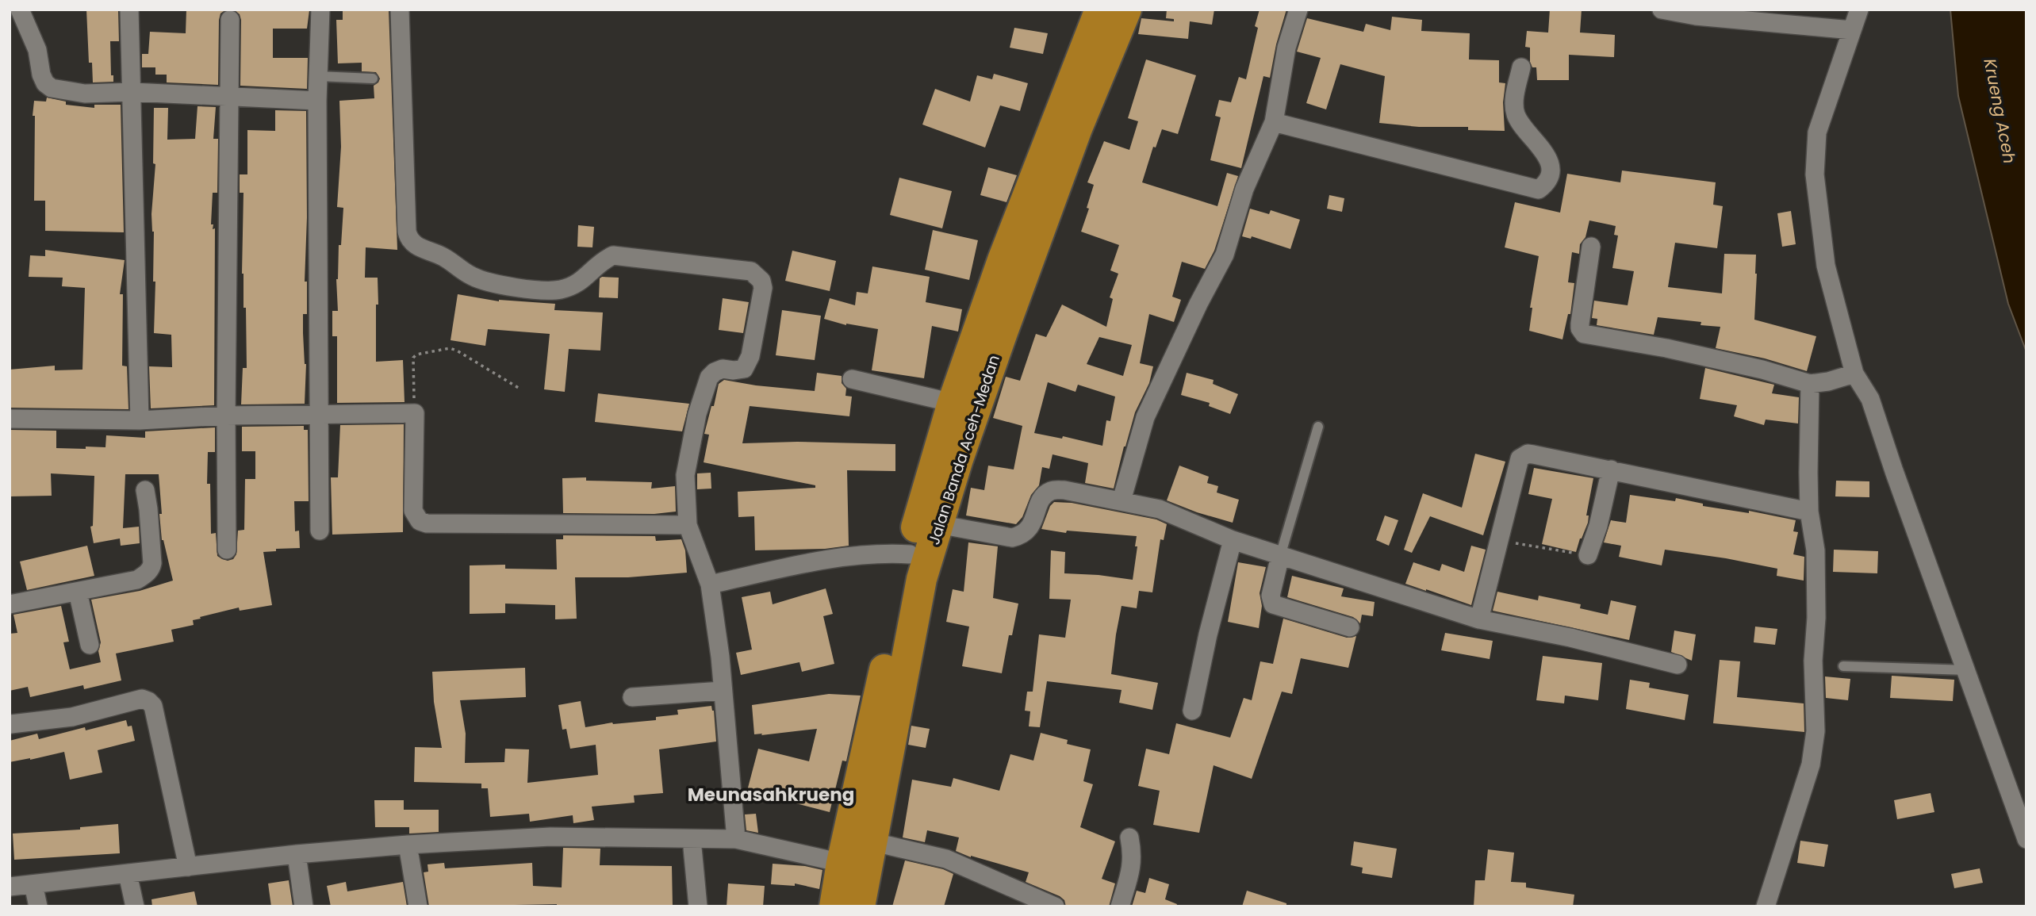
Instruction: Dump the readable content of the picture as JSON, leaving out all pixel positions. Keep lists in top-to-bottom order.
{
  "streets": {
    "highway": ["Jalan Banda Aceh-Medan"]
  },
  "districts": ["Meunasahkrueng"],
  "water": ["Krueng Aceh"]
}
